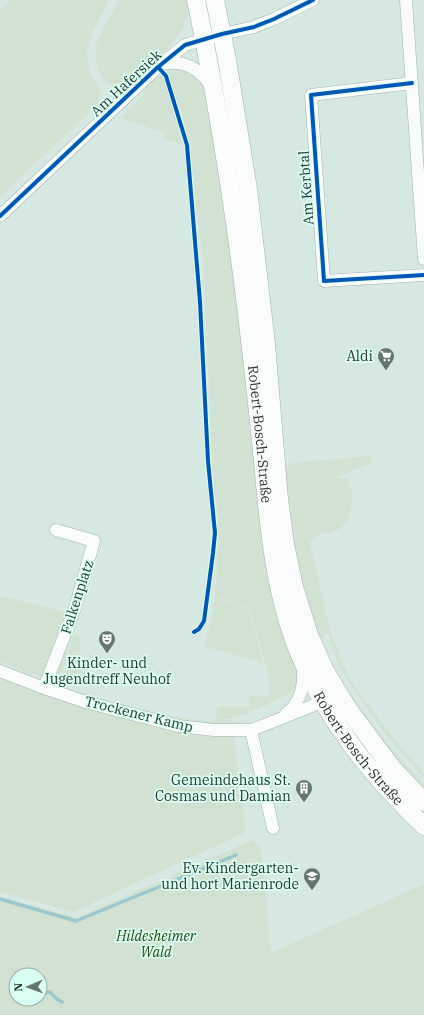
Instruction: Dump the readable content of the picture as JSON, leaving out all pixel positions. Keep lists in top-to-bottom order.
{
  "streets": {
    "main road": ["Robert-Bosch-Straße"],
    "street": [
      "Am Hafersiek",
      "Am Kerbtal",
      "Falkenplatz",
      "Trockener Kamp"
    ]
  },
  "crossings": [
    ["Am Hafersiek", "Robert-Bosch-Straße"],
    ["Robert-Bosch-Straße", "Trockener Kamp"],
    ["Falkenplatz", "Trockener Kamp"]
  ],
  "parks": ["Hildesheimer Wald"],
  "places": {
    "supermarket": ["Aldi"],
    "theatre": ["Kinder- und Jugendtreff Neuhof"],
    "building": ["Gemeindehaus St. Cosmas und Damian"],
    "school or university": ["Ev. Kindergarten- und hort Marienrode"]
  },
  "north": "left"
}
